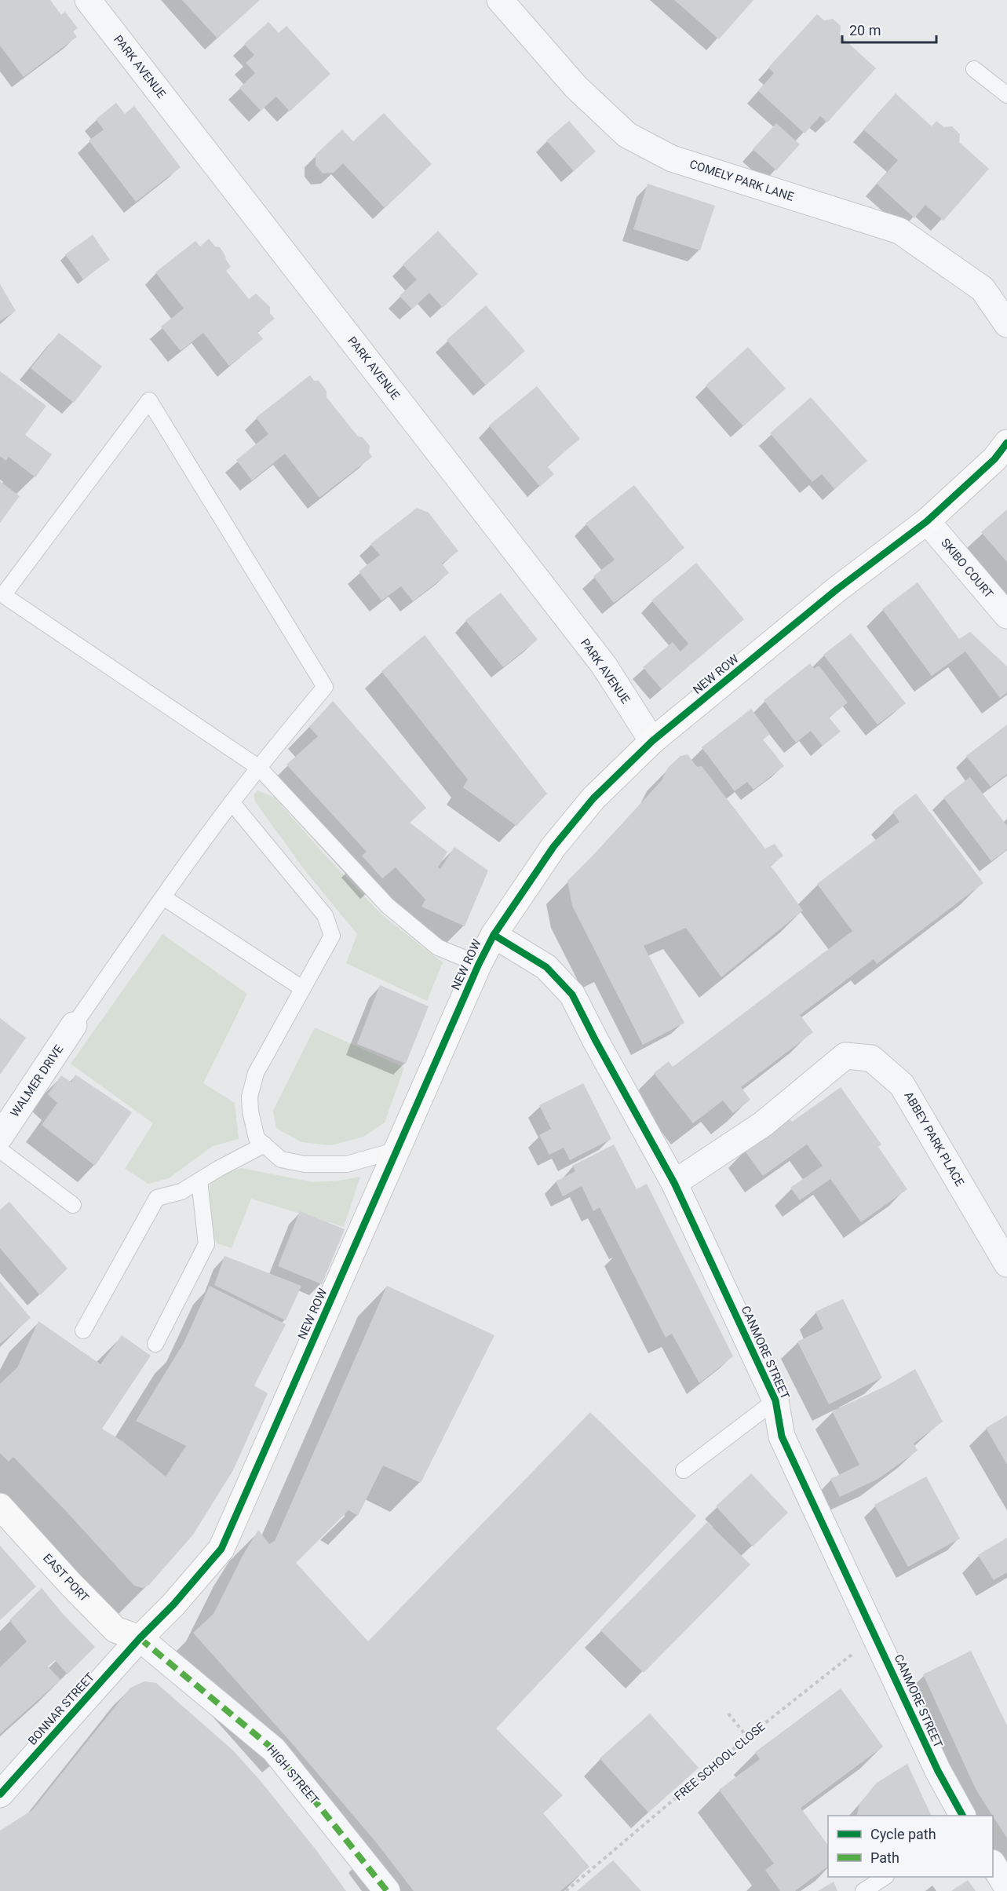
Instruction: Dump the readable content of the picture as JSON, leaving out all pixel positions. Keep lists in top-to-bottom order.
{
  "streets": {
    "street": [
      "PARK AVENUE",
      "COMELY PARK LANE",
      "SKIBO COURT",
      "NEW ROW",
      "WALMER DRIVE",
      "ABBEY PARK PLACE",
      "CANMORE STREET",
      "EAST PORT",
      "BONNAR STREET",
      "HIGH STREET"
    ],
    "path": ["FREE SCHOOL CLOSE"]
  },
  "crossings": [
    ["PARK AVENUE", "NEW ROW"],
    ["SKIBO COURT", "NEW ROW"],
    ["NEW ROW", "CANMORE STREET"],
    ["NEW ROW", "EAST PORT"],
    ["NEW ROW", "BONNAR STREET"],
    ["NEW ROW", "HIGH STREET"],
    ["ABBEY PARK PLACE", "CANMORE STREET"],
    ["CANMORE STREET", "FREE SCHOOL CLOSE"],
    ["EAST PORT", "BONNAR STREET"],
    ["EAST PORT", "HIGH STREET"],
    ["BONNAR STREET", "HIGH STREET"]
  ],
  "legend": ["Cycle path", "Path"],
  "scale_bar": "20 m"
}
